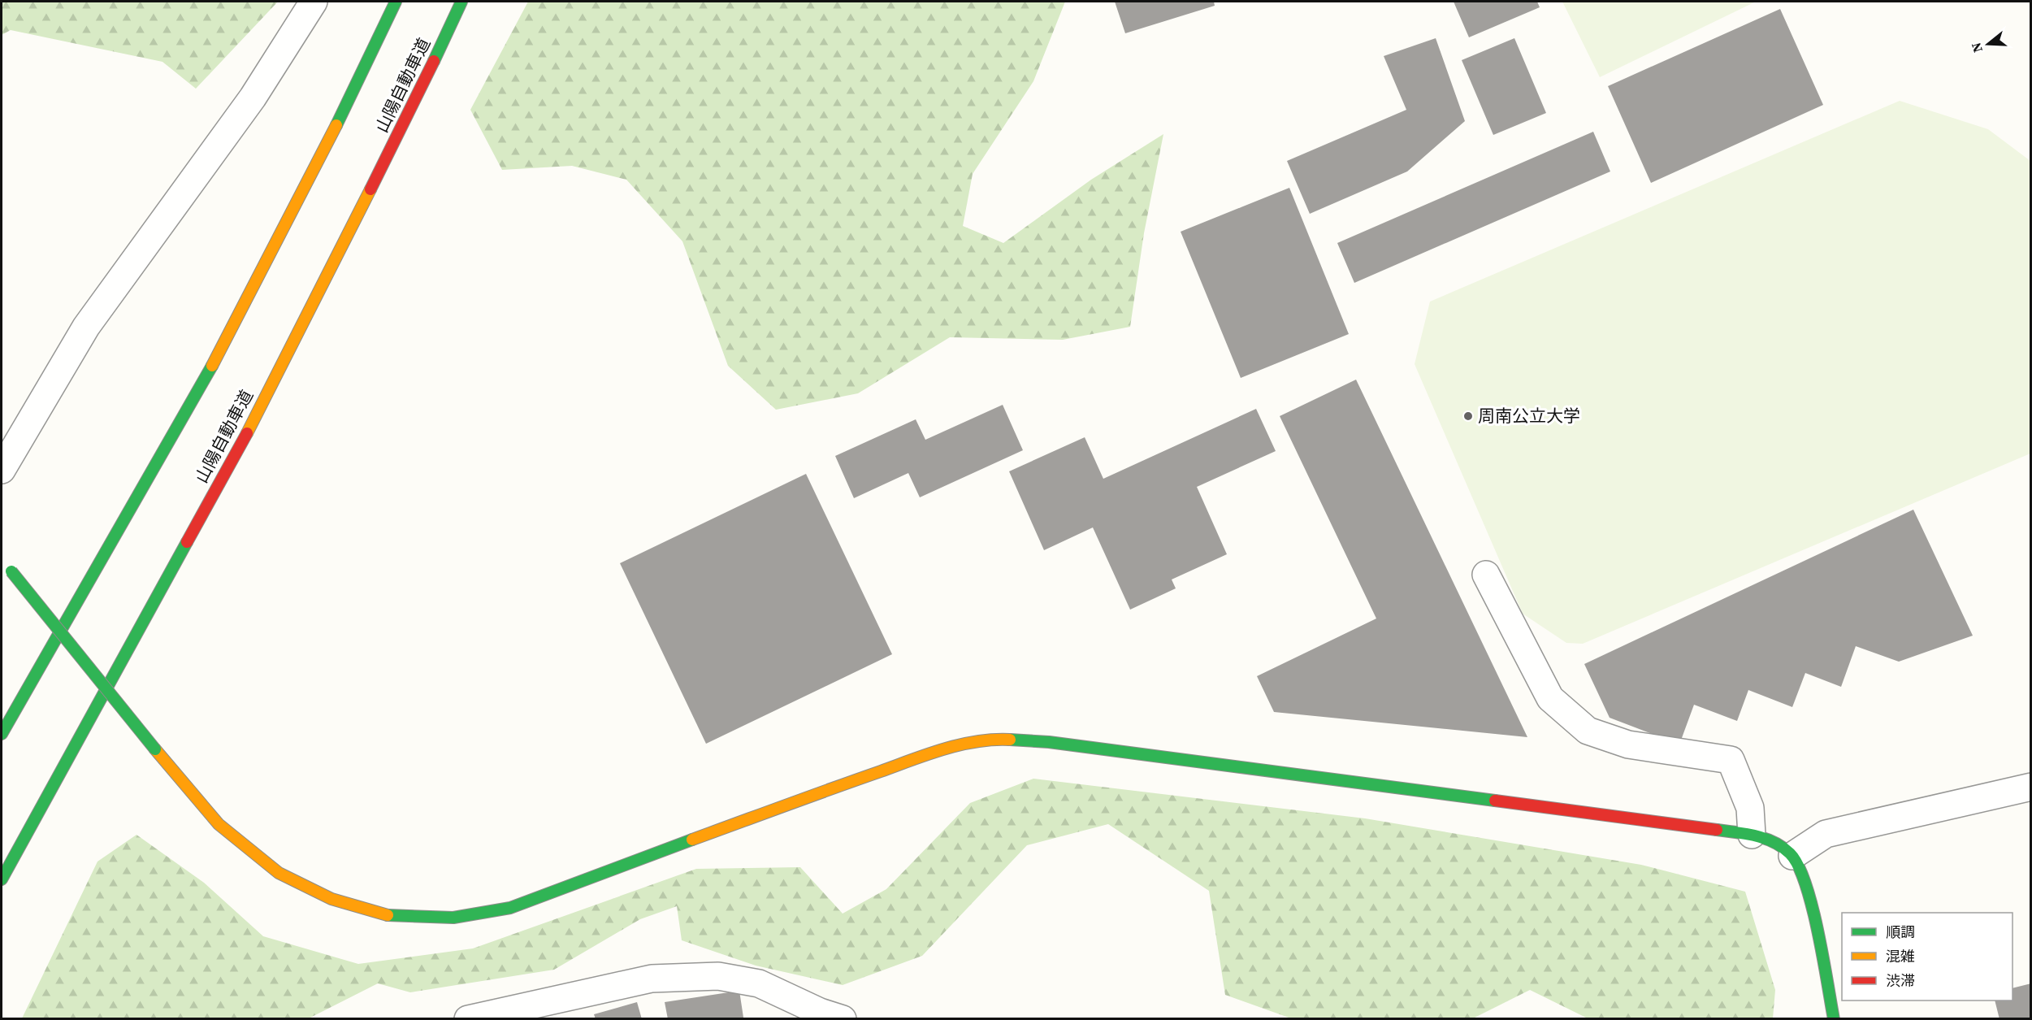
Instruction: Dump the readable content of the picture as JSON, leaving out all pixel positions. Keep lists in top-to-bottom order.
{
  "streets": {
    "main road": ["山陽自動車道"]
  },
  "places": ["周南公立大学"],
  "legend": ["順調", "混雑", "渋滞"],
  "north": "left"
}
